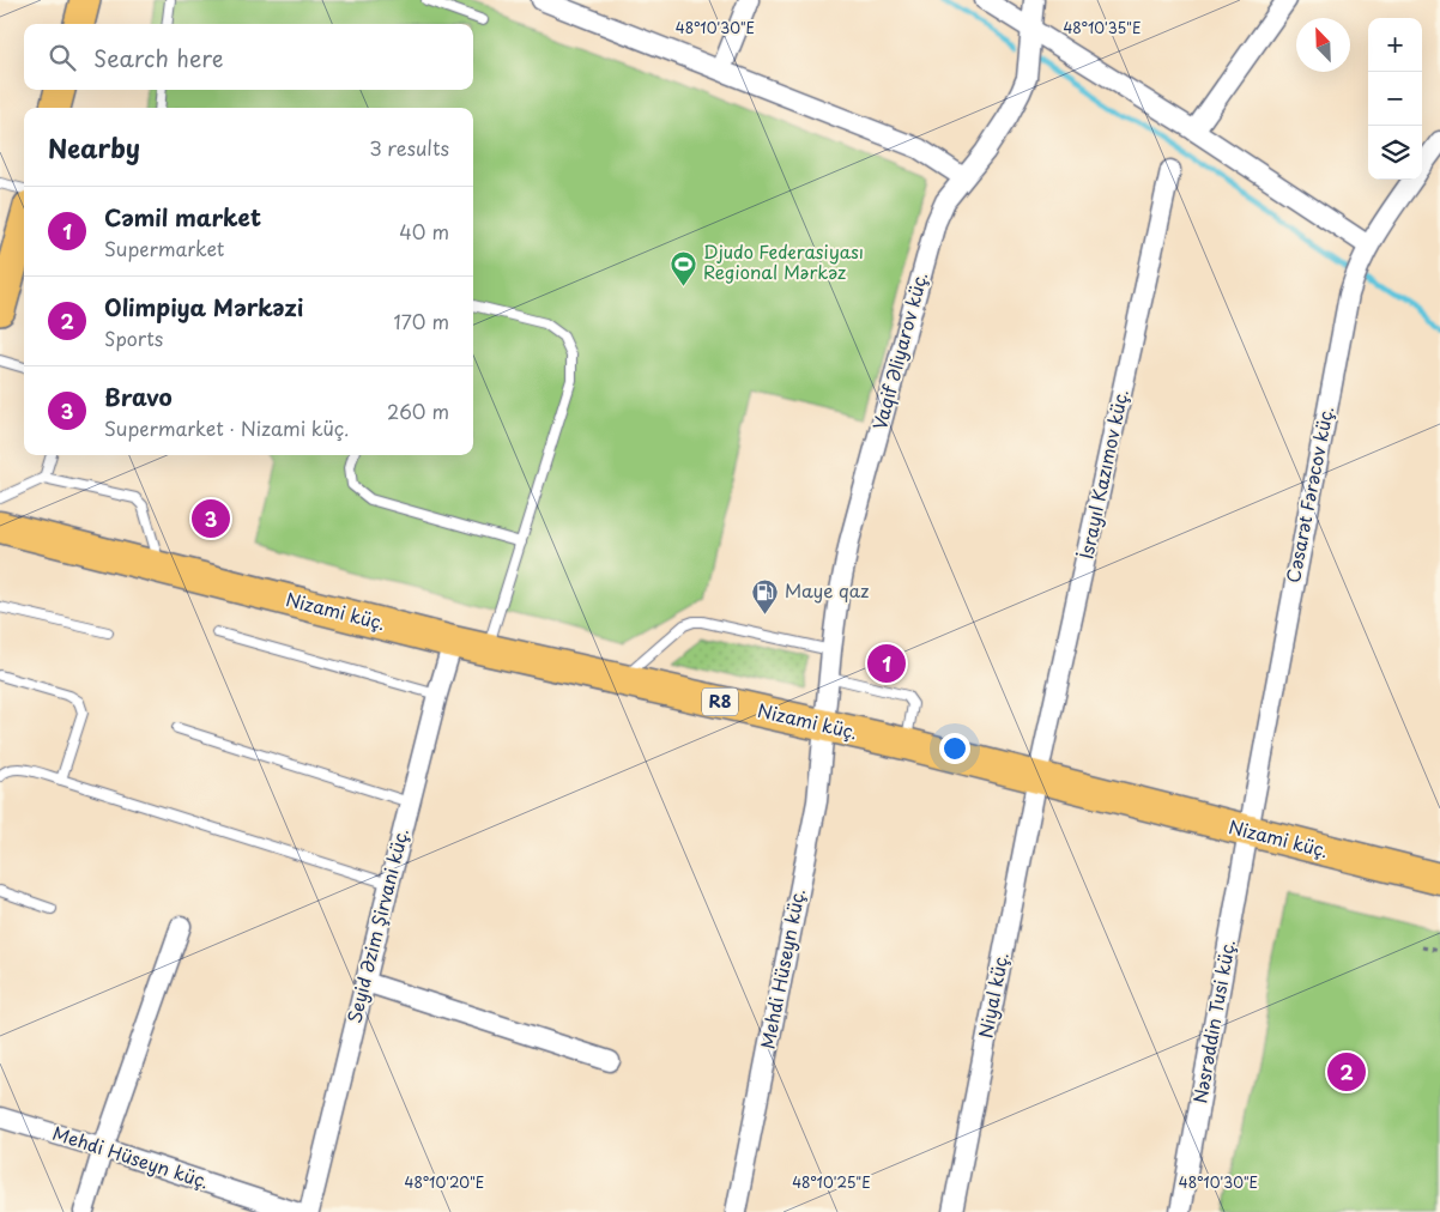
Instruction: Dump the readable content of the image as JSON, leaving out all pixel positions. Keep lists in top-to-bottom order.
{
  "streets": {
    "highway": ["Nizami küç.", "R8"],
    "street": [
      "Vaqif Əliyarov küç.",
      "İsrayıl Kazımov küç.",
      "Cəsarət Fərəcov küç.",
      "Seyid Əzim Şirvani küç.",
      "Mehdi Hüseyn küç.",
      "Niyal küç.",
      "Nəsrəddin Tusi küç."
    ]
  },
  "crossings": [
    ["Vaqif Əliyarov küç.", "Nizami küç."],
    ["Vaqif Əliyarov küç.", "Mehdi Hüseyn küç."],
    ["İsrayıl Kazımov küç.", "Nizami küç."],
    ["İsrayıl Kazımov küç.", "Niyal küç."],
    ["Cəsarət Fərəcov küç.", "Nizami küç."],
    ["Cəsarət Fərəcov küç.", "Nəsrəddin Tusi küç."],
    ["Nizami küç.", "Seyid Əzim Şirvani küç."],
    ["Nizami küç.", "Mehdi Hüseyn küç."],
    ["Nizami küç.", "Niyal küç."],
    ["Nizami küç.", "Nəsrəddin Tusi küç."]
  ],
  "places": {
    "sports": ["Djudo Federasiyası Regional Mərkəz"],
    "fuel station": ["Maye qaz"]
  },
  "north": "top left",
  "page": {
    "map_buttons": ["+", "−"],
    "search": "Search here",
    "heading": ["Nearby", "3 results"],
    "list": [
      {
        "mark": "1",
        "name": "Cəmil market",
        "note": "Supermarket",
        "value": "40 m"
      },
      {
        "mark": "2",
        "name": "Olimpiya Mərkəzi",
        "note": "Sports",
        "value": "170 m"
      },
      {
        "mark": "3",
        "name": "Bravo",
        "note": "Supermarket · Nizami küç.",
        "value": "260 m"
      }
    ],
    "pins": ["3", "1", "2"]
  },
  "coordinates": [
    "48°10'30\"E",
    "48°10'35\"E",
    "48°10'20\"E",
    "48°10'25\"E"
  ]
}
